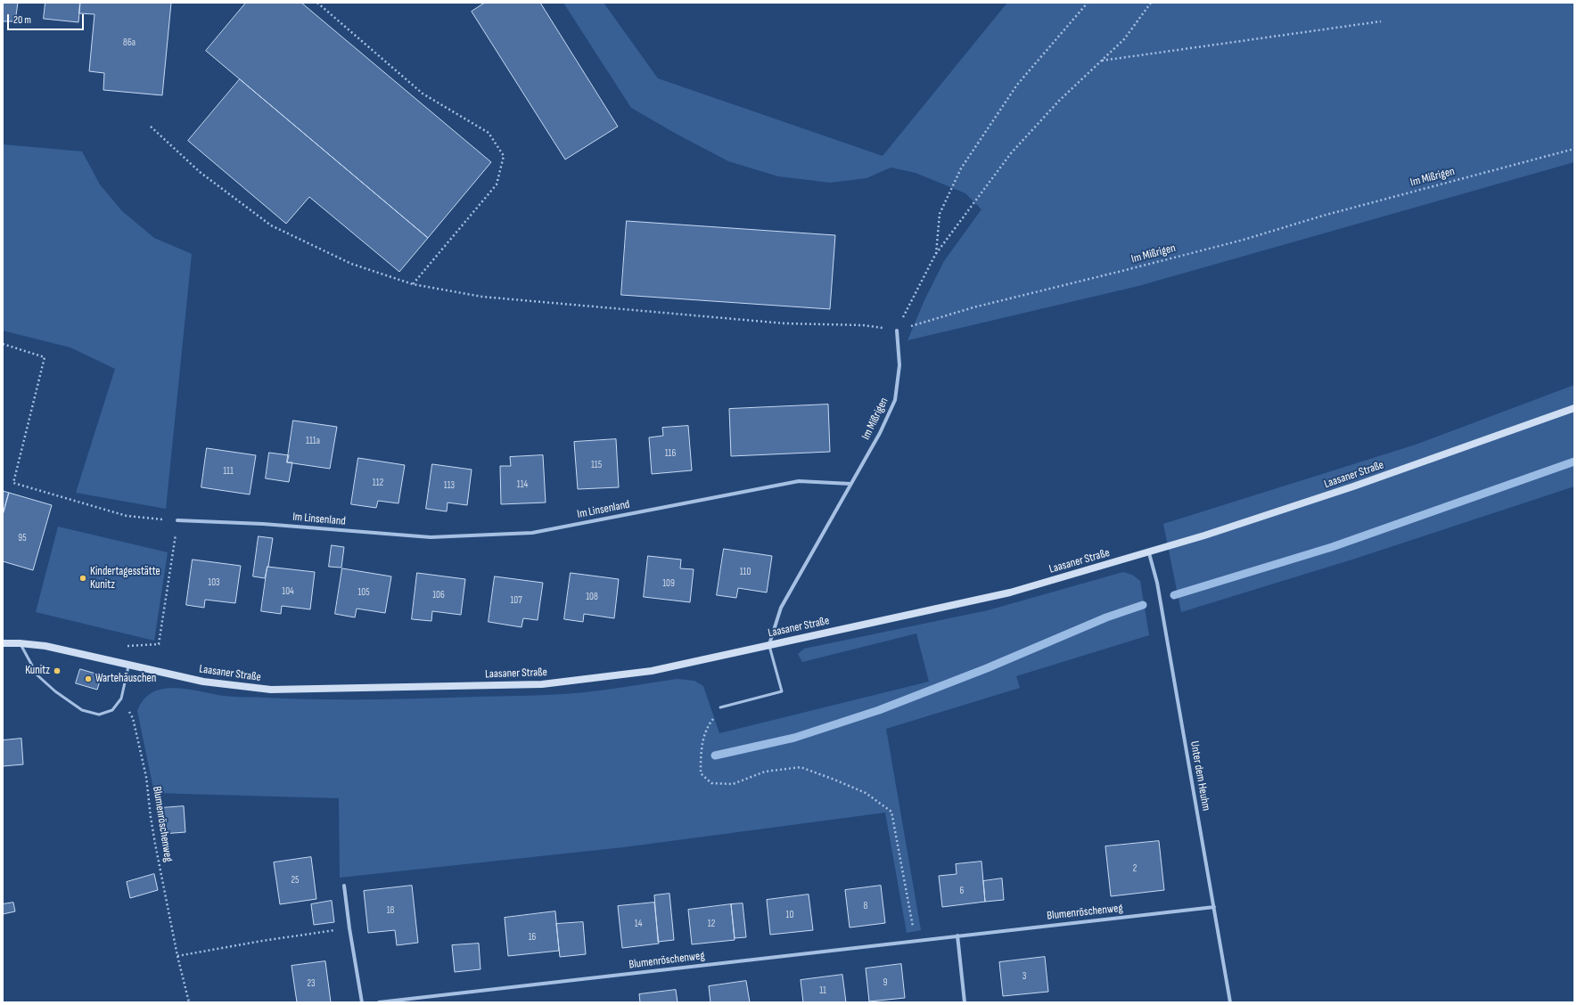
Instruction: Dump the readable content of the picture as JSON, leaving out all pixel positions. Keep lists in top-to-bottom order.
{
  "streets": {
    "street": [
      "Im Mißrigen",
      "Laasaner Straße",
      "Im Linsenland",
      "Unter dem Heuhm",
      "Blumenröschenweg"
    ]
  },
  "crossings": [
    ["Im Mißrigen", "Im Linsenland"],
    ["Laasaner Straße", "Unter dem Heuhm"],
    ["Unter dem Heuhm", "Blumenröschenweg"]
  ],
  "places": ["Kindertagesstätte Kunitz", "Kunitz", "Wartehäuschen"],
  "house_numbers": [
    "86a",
    "111a",
    "116",
    "115",
    "111",
    "112",
    "114",
    "113",
    "95",
    "110",
    "103",
    "109",
    "104",
    "105",
    "106",
    "108",
    "107",
    "2",
    "25",
    "6",
    "8",
    "18",
    "10",
    "14",
    "12",
    "16",
    "3",
    "9",
    "23",
    "11"
  ],
  "scale_bar": "20 m"
}
